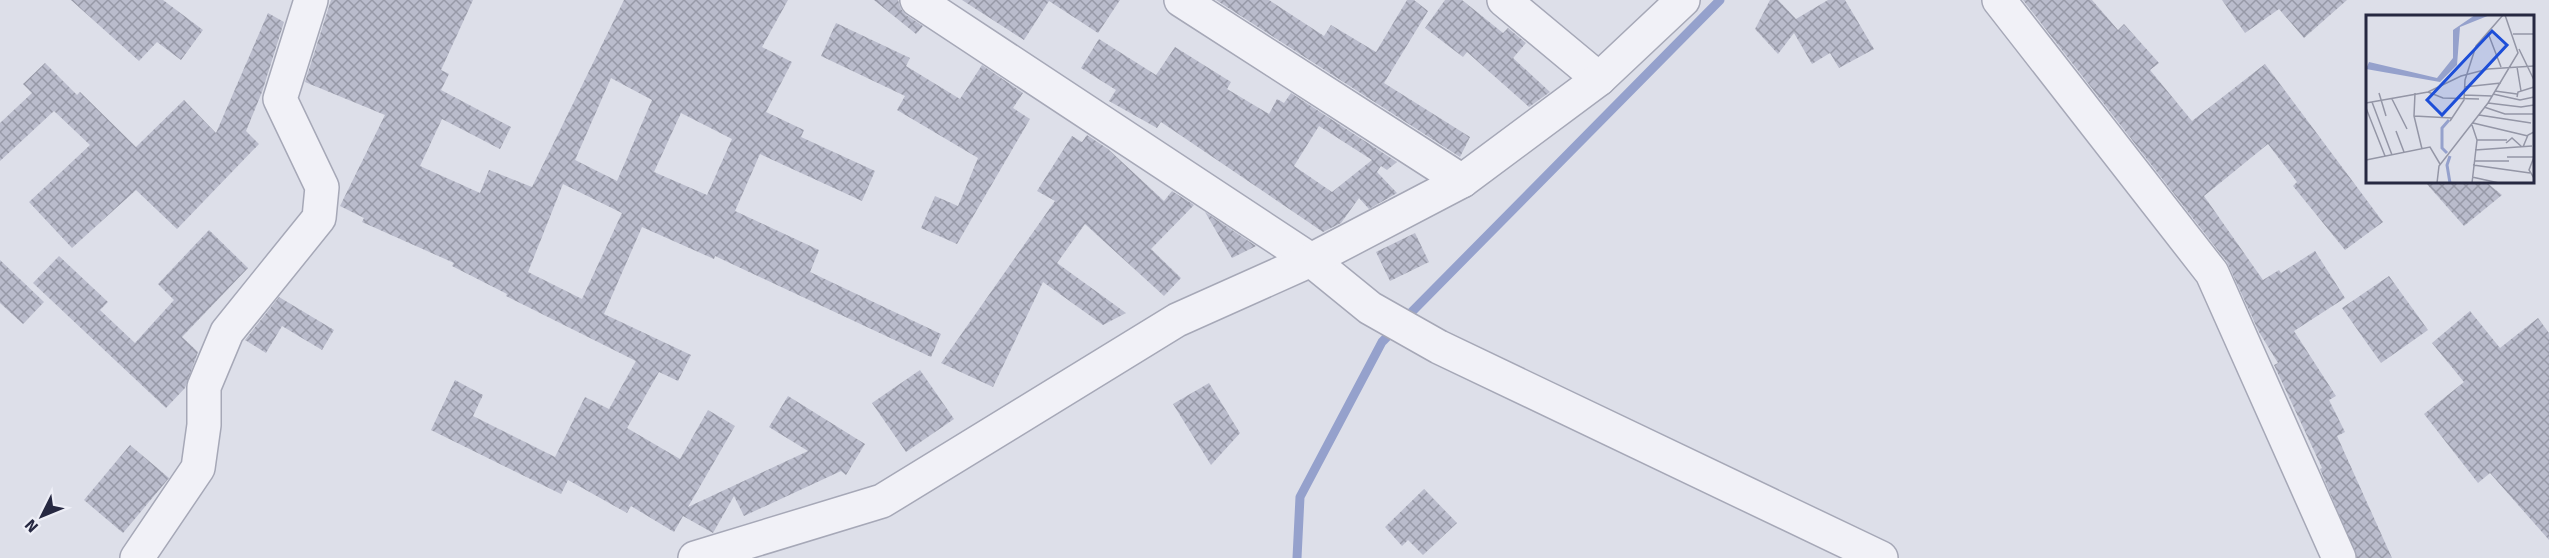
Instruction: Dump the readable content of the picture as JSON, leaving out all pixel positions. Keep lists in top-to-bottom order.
{
  "north": "bottom left"
}
